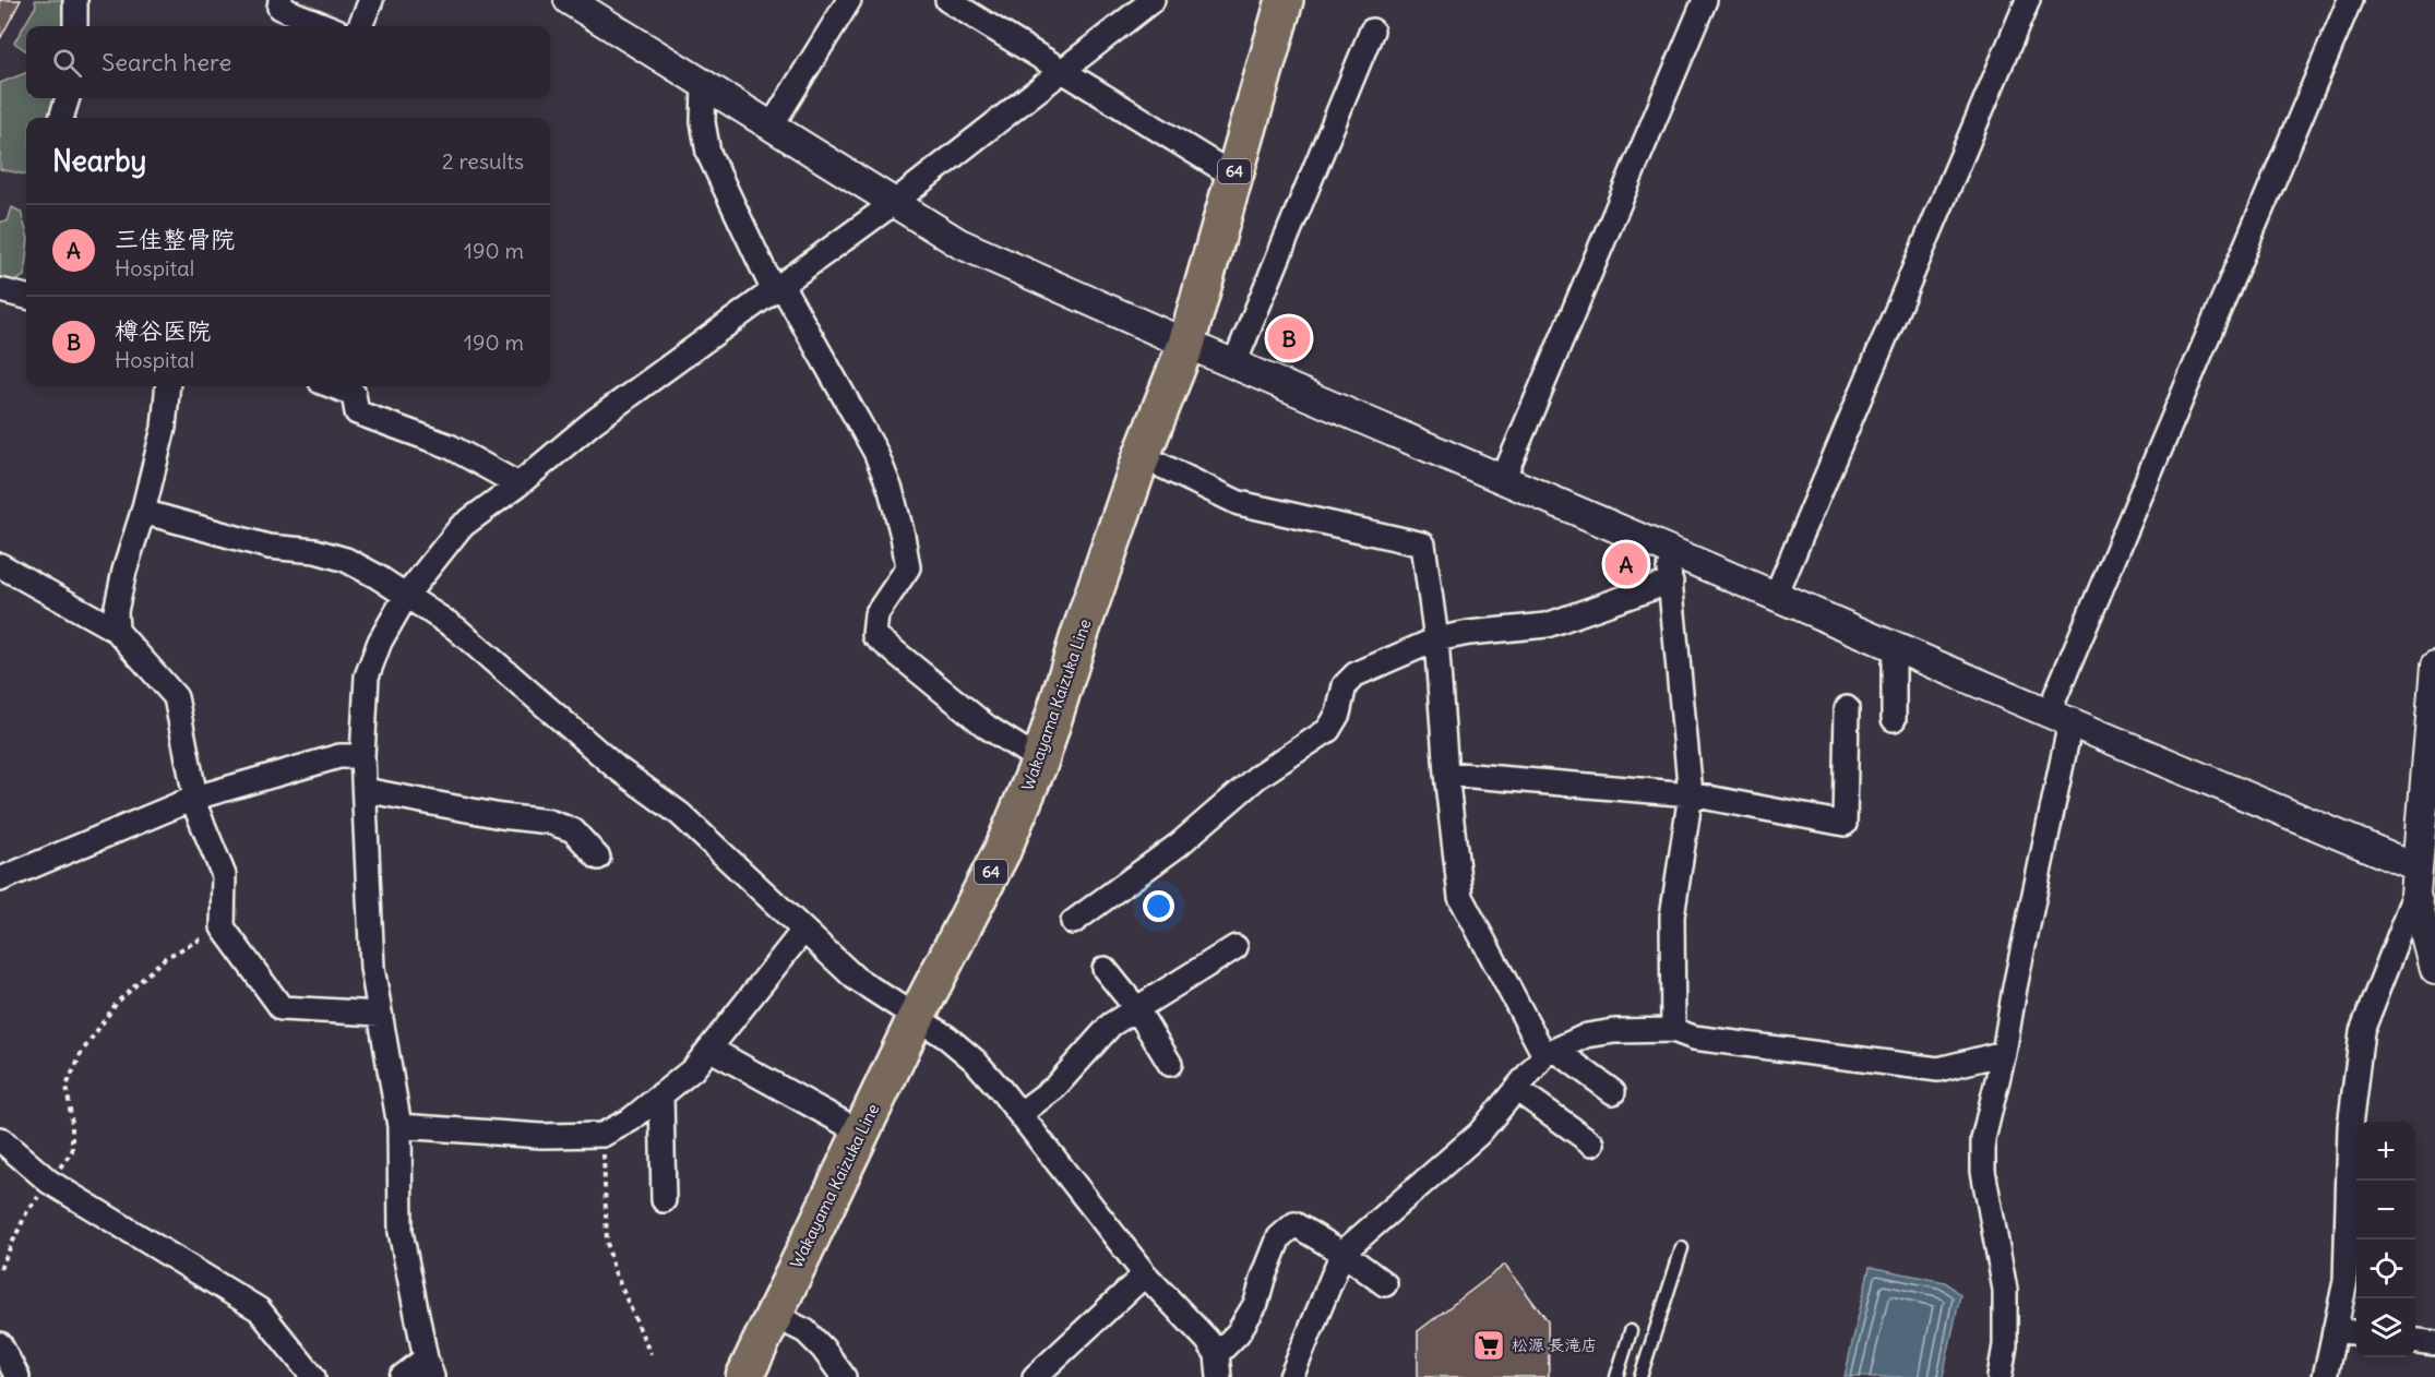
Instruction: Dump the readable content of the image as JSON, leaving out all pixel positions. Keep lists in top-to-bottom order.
{
  "streets": {
    "main road": ["64", "Wakayama Kaizuka Line"]
  },
  "places": {
    "supermarket": ["松源 長滝店"]
  },
  "page": {
    "search": "Search here",
    "heading": ["Nearby", "2 results"],
    "list": [
      {
        "mark": "A",
        "name": "三佳整骨院",
        "note": "Hospital",
        "value": "190 m"
      },
      {
        "mark": "B",
        "name": "樽谷医院",
        "note": "Hospital",
        "value": "190 m"
      }
    ],
    "pins": ["B", "A"],
    "map_buttons": ["+", "−"]
  }
}
